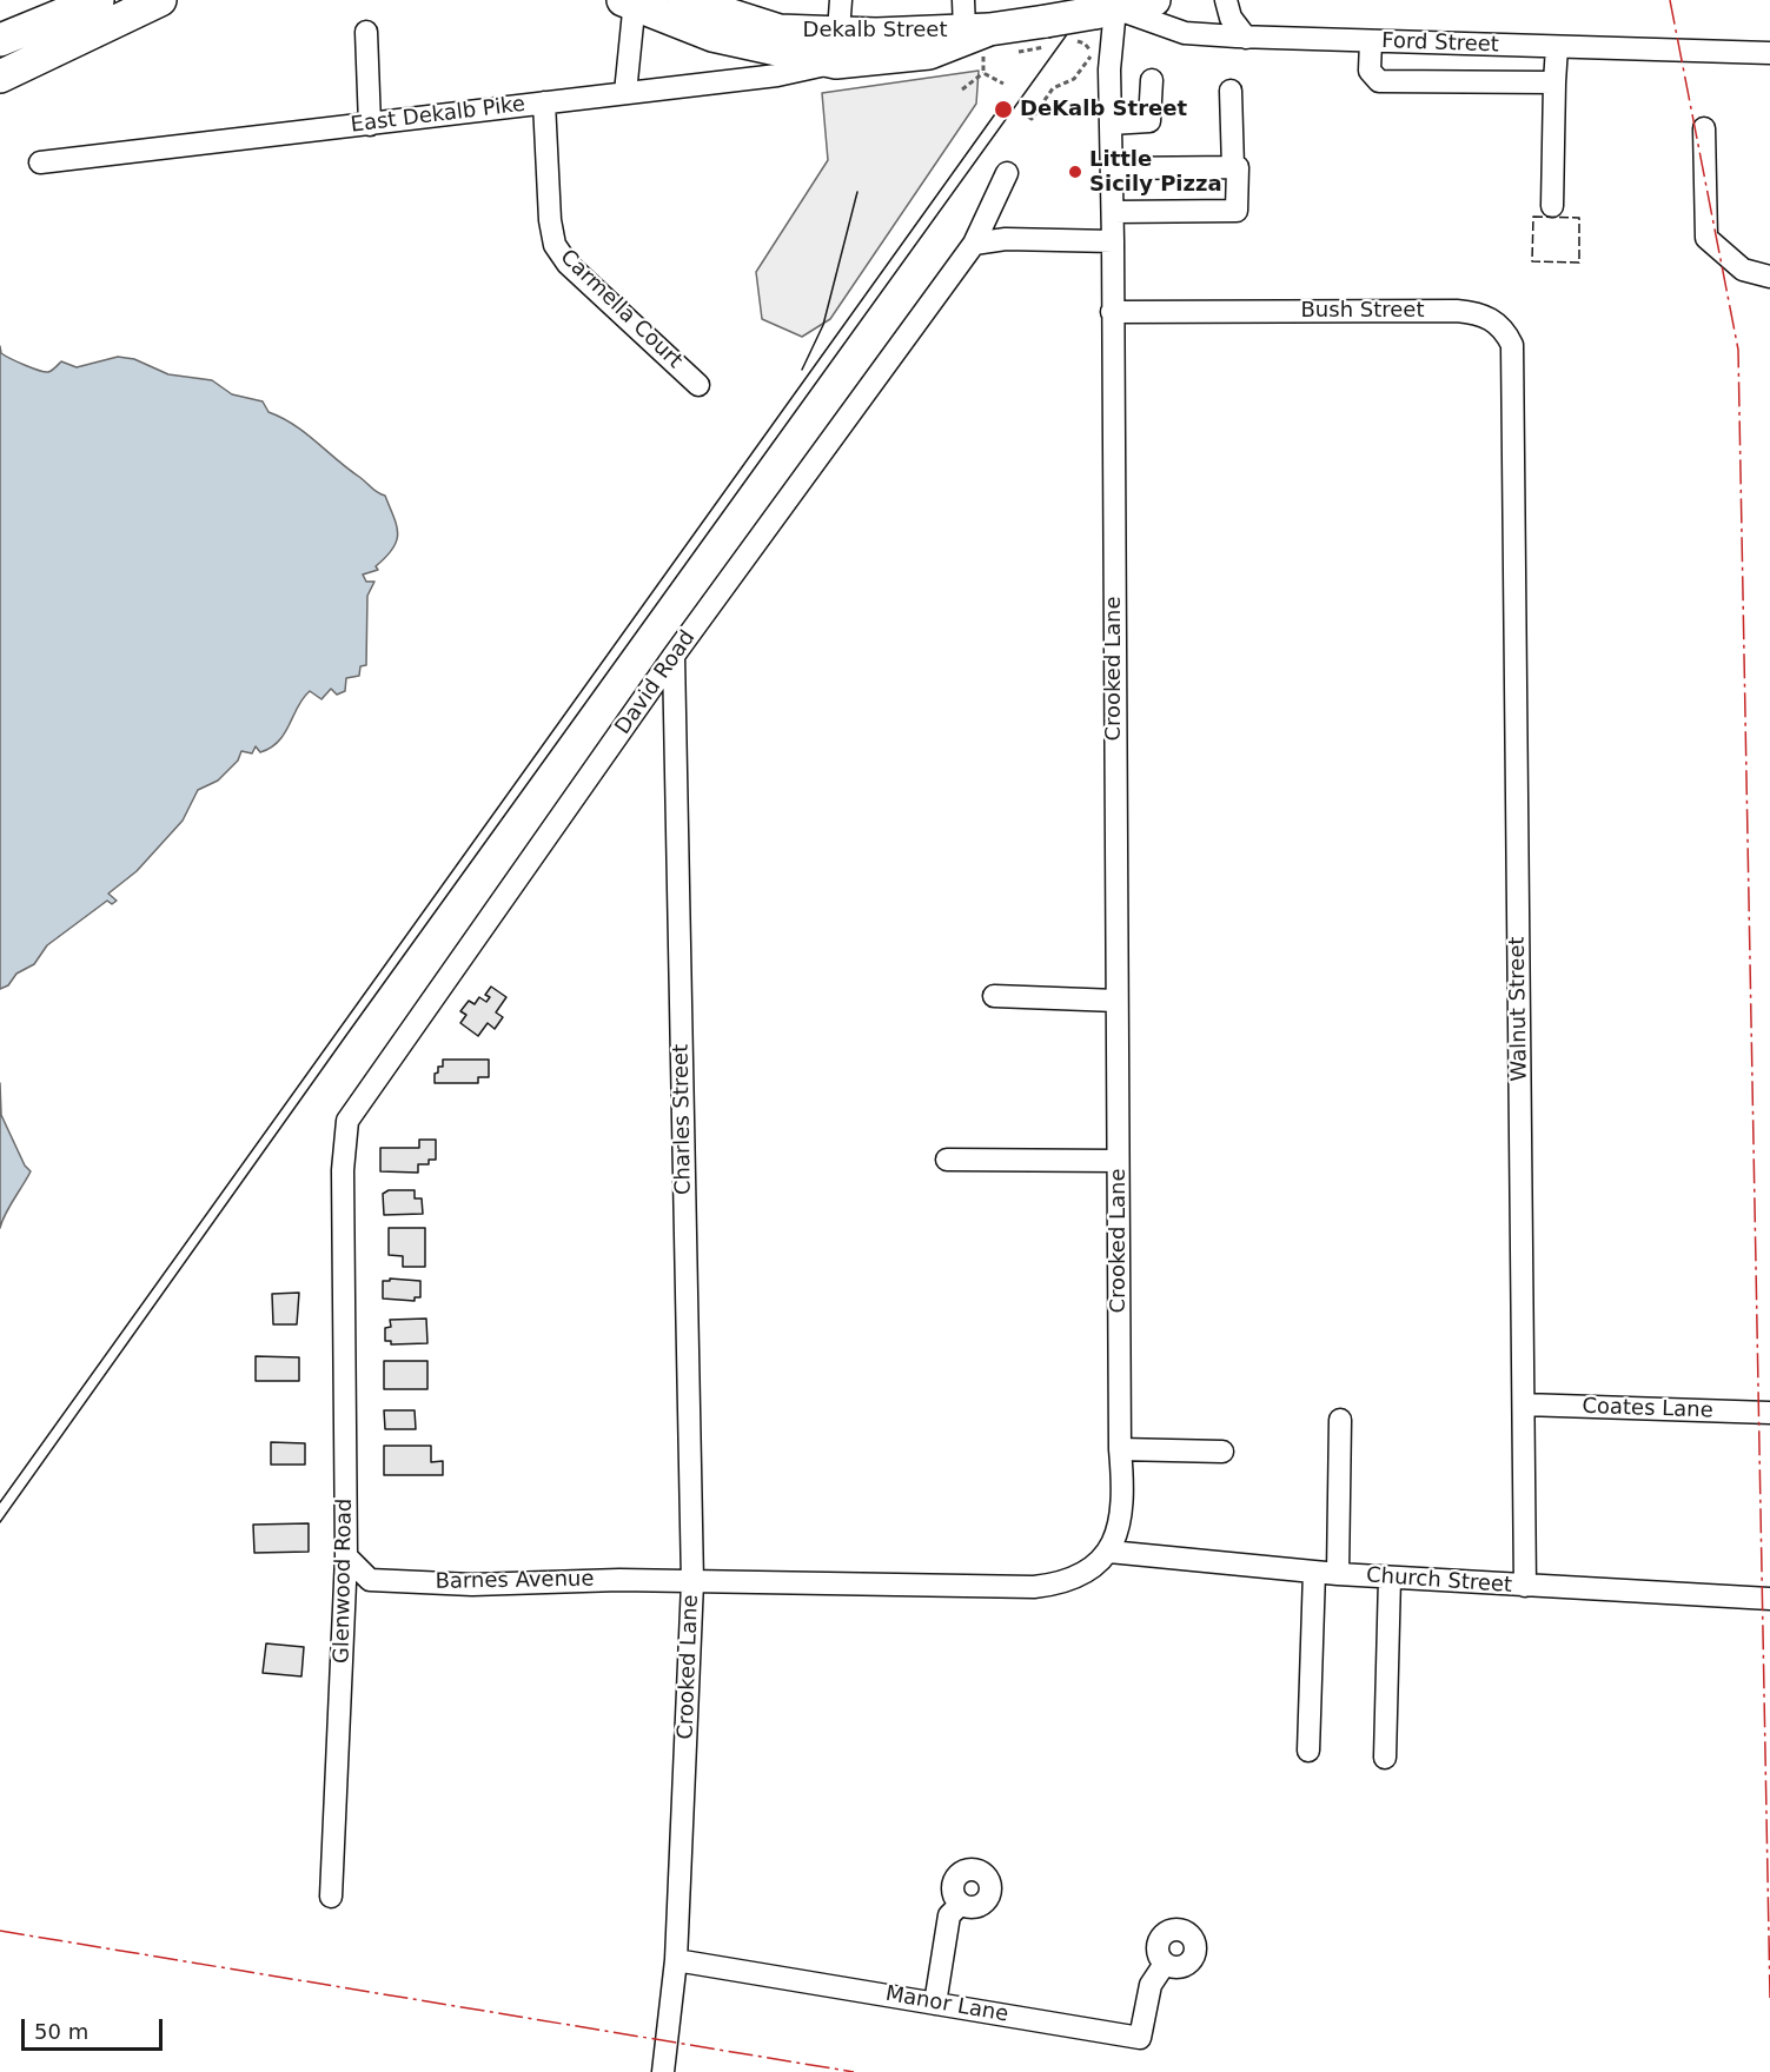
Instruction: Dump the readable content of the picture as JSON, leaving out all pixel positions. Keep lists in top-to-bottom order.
{
  "streets": {
    "highway": ["Dekalb Street"],
    "street": [
      "Ford Street",
      "East Dekalb Pike",
      "Carmella Court",
      "Bush Street",
      "Crooked Lane",
      "David Road",
      "Walnut Street",
      "Charles Street",
      "Coates Lane",
      "Glenwood Road",
      "Barnes Avenue",
      "Church Street",
      "Manor Lane"
    ]
  },
  "crossings": [
    ["Dekalb Street", "Ford Street"],
    ["Dekalb Street", "East Dekalb Pike"],
    ["Dekalb Street", "Crooked Lane"],
    ["Ford Street", "Crooked Lane"],
    ["East Dekalb Pike", "Carmella Court"],
    ["Bush Street", "Crooked Lane"],
    ["Bush Street", "Walnut Street"],
    ["Crooked Lane", "Charles Street"],
    ["Crooked Lane", "Barnes Avenue"],
    ["Crooked Lane", "Church Street"],
    ["Crooked Lane", "Manor Lane"],
    ["David Road", "Charles Street"],
    ["David Road", "Glenwood Road"],
    ["Walnut Street", "Coates Lane"],
    ["Walnut Street", "Church Street"],
    ["Charles Street", "Barnes Avenue"],
    ["Glenwood Road", "Barnes Avenue"]
  ],
  "places": ["DeKalb Street", "Little Sicily Pizza"],
  "scale_bar": "50 m"
}
